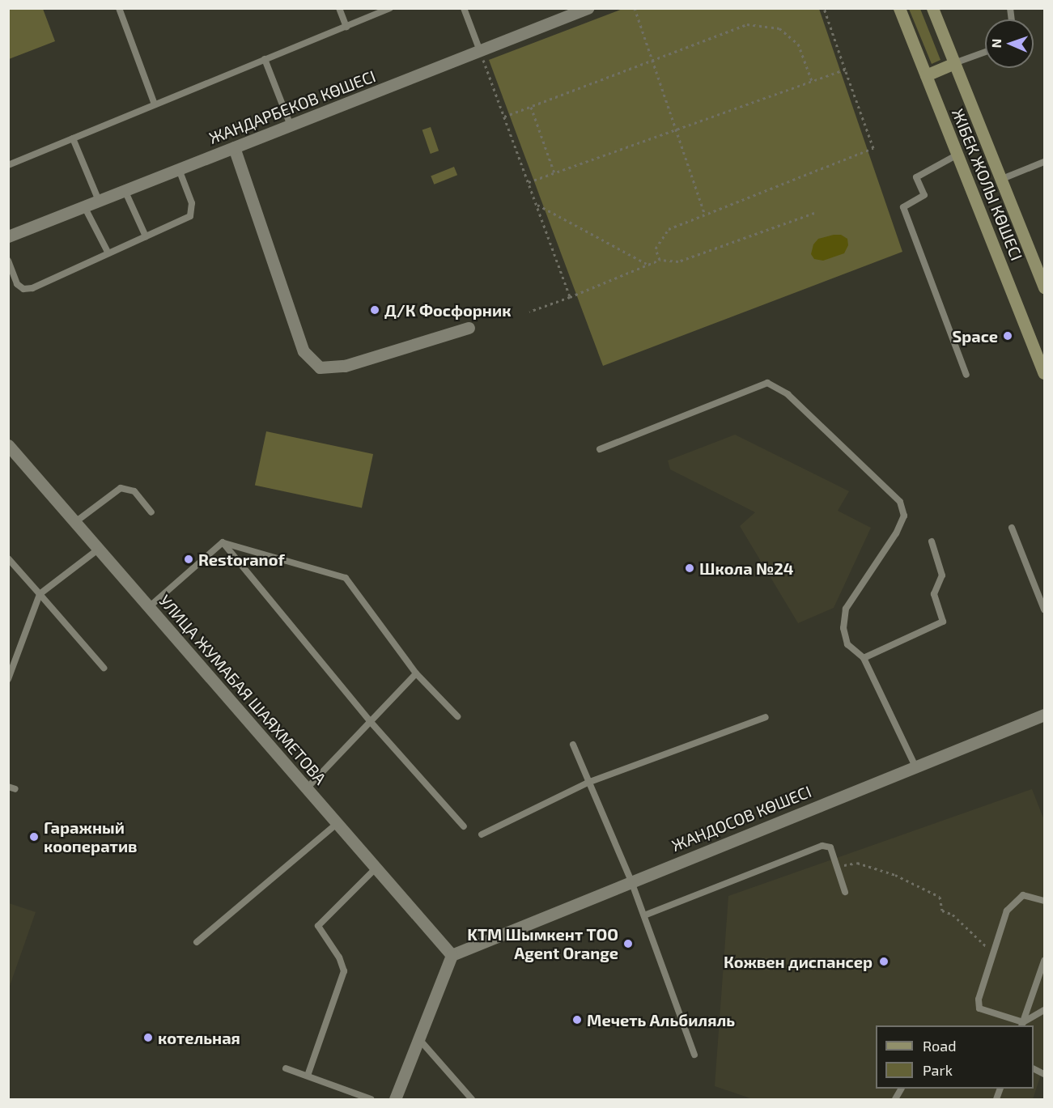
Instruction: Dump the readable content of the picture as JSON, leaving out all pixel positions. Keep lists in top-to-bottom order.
{
  "streets": {
    "main road": ["ЖІБЕК ЖОЛЫ КӨШЕСІ"],
    "street": ["ЖАНДАРБЕКОВ КӨШЕСІ", "УЛИЦА ЖУМАБАЯ ШАЯХМЕТОВА", "ЖАНДОСОВ КӨШЕСІ"]
  },
  "crossings": [
    ["УЛИЦА ЖУМАБАЯ ШАЯХМЕТОВА", "ЖАНДОСОВ КӨШЕСІ"]
  ],
  "places": [
    "Д/К Фосфорник",
    "Space",
    "Restoranof",
    "Школа №24",
    "Гаражный кооператив",
    "KTM Шымкент ТОО Agent Orange",
    "Кожвен диспансер",
    "Мечеть Альбиляль",
    "котельная"
  ],
  "legend": ["Road", "Park"],
  "north": "left"
}
